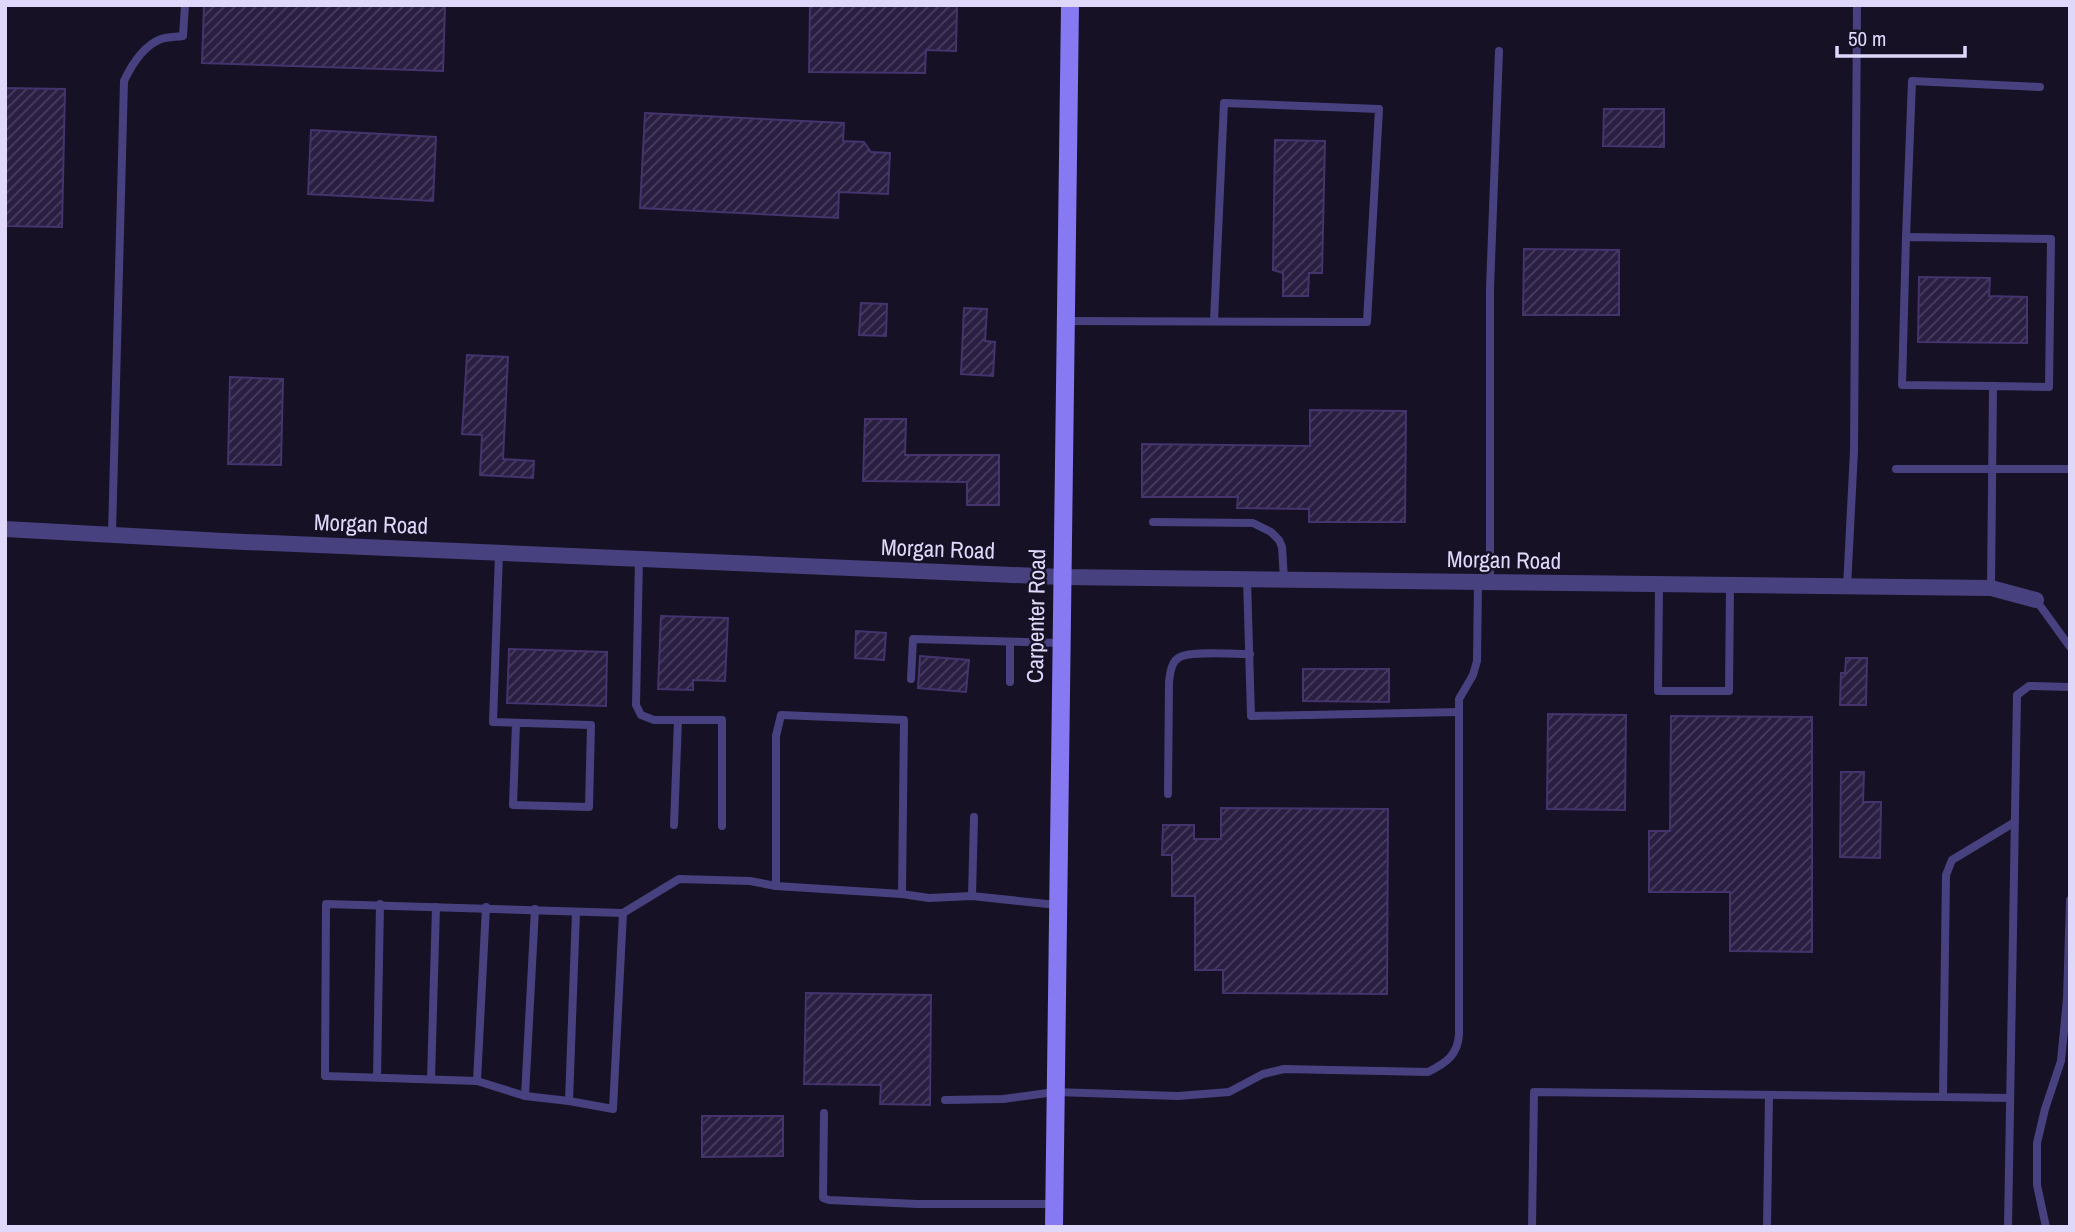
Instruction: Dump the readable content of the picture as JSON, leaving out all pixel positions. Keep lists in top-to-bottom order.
{
  "streets": {
    "main road": ["Carpenter Road"],
    "street": ["Morgan Road"]
  },
  "crossings": [
    ["Morgan Road", "Carpenter Road"]
  ],
  "scale_bar": "50 m"
}
